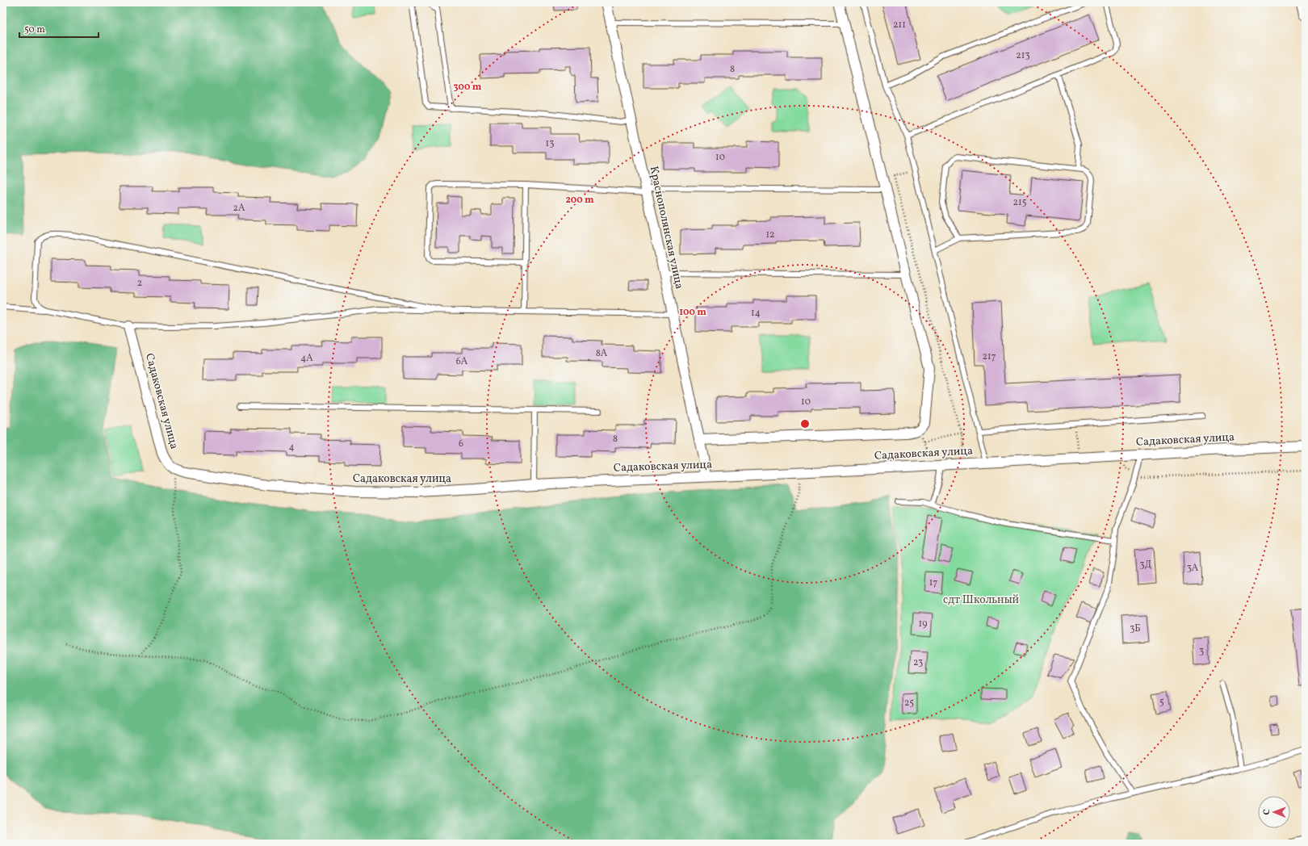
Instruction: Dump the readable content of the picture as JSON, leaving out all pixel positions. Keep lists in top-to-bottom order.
{
  "streets": {
    "street": ["Краснополянская улица", "Садаковская улица"]
  },
  "crossings": [
    ["Краснополянская улица", "Садаковская улица"]
  ],
  "parks": ["сдт Школьный"],
  "house_numbers": [
    "211",
    "213",
    "8",
    "13",
    "10",
    "215",
    "2А",
    "12",
    "2",
    "14",
    "8А",
    "217",
    "4А",
    "6А",
    "10",
    "8",
    "6",
    "4",
    "3Д",
    "3А",
    "17",
    "19",
    "3Б",
    "3",
    "23",
    "5",
    "25"
  ],
  "scale_bar": "50 m",
  "north": "left",
  "rings": ["300 m", "200 m", "100 m"]
}
